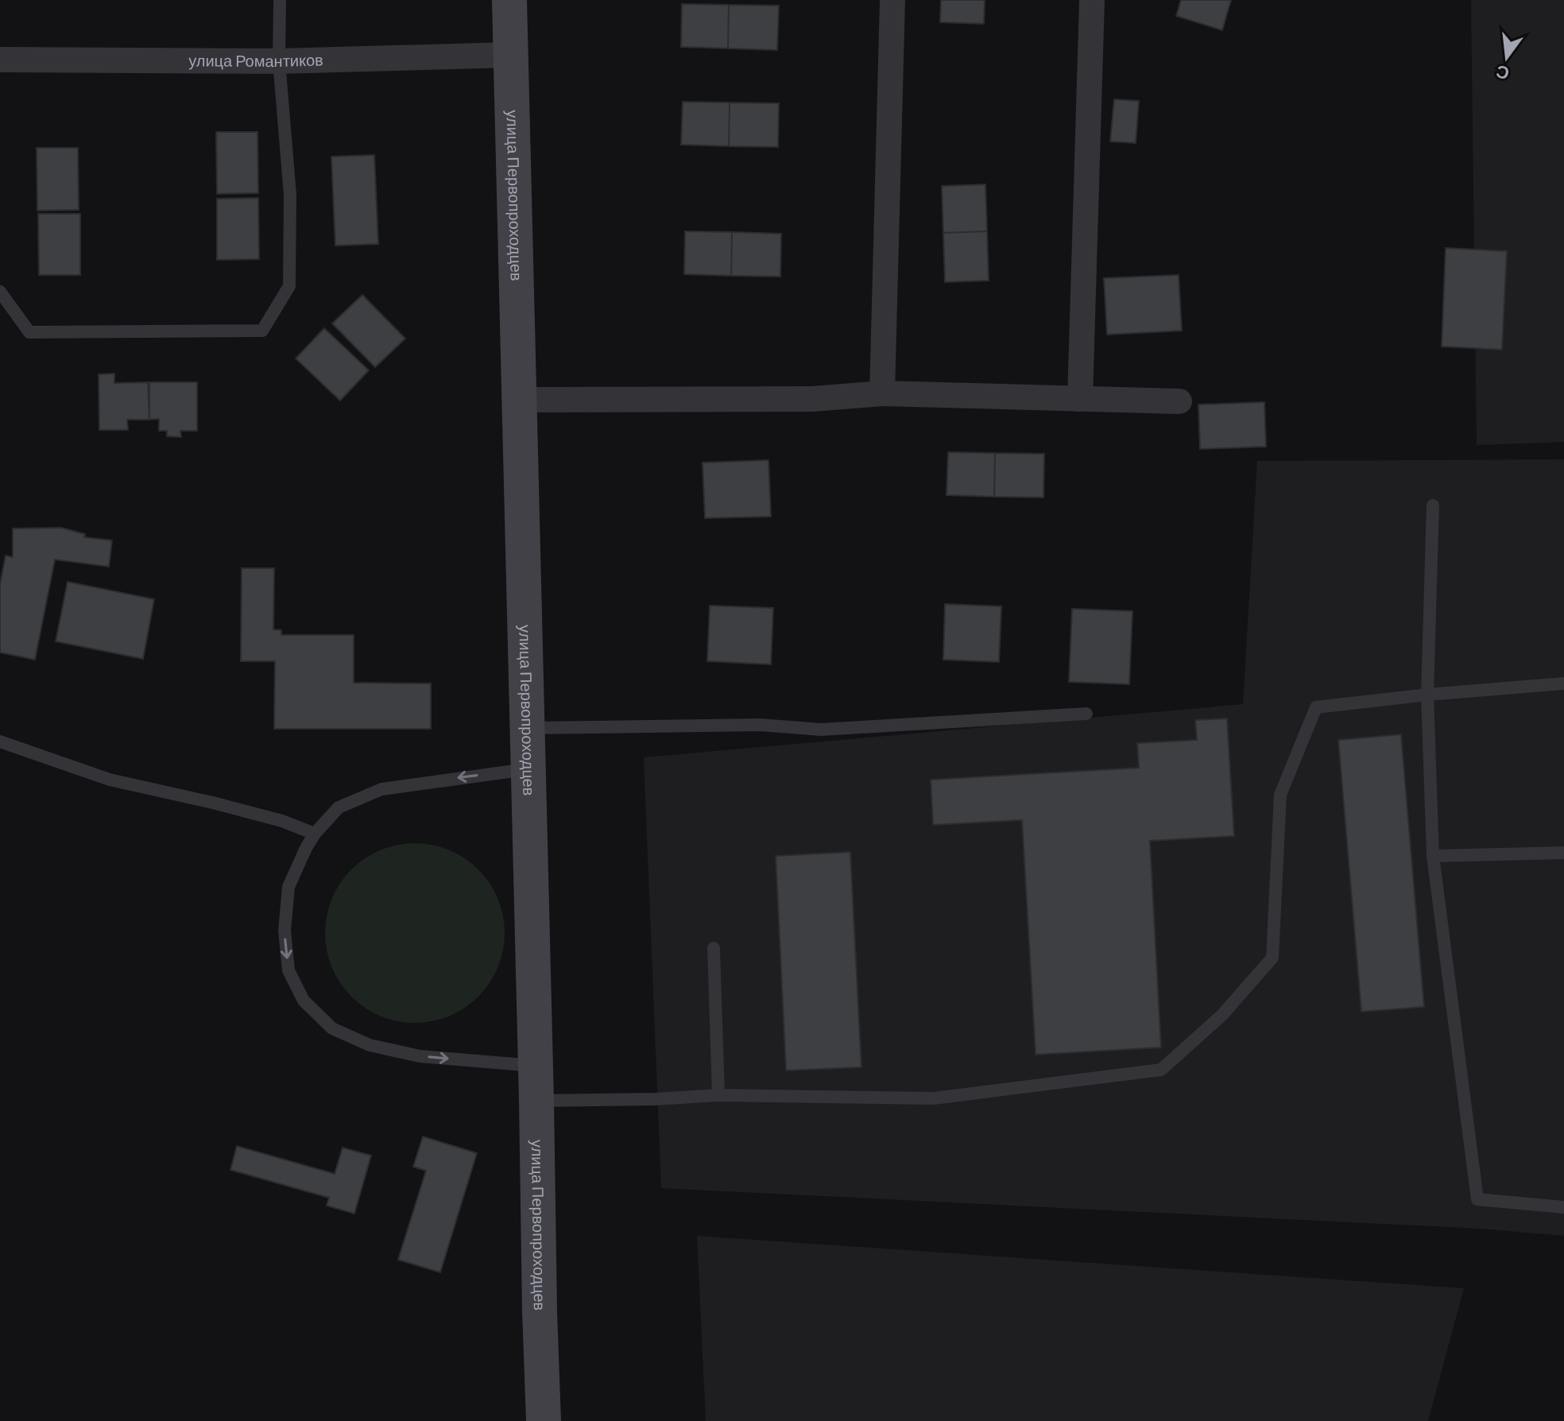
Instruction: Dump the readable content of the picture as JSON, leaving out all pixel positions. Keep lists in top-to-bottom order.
{
  "streets": {
    "street": ["улица Романтиков", "улица Первопроходцев"]
  },
  "crossings": [
    ["улица Романтиков", "улица Первопроходцев"]
  ],
  "north": "bottom"
}
